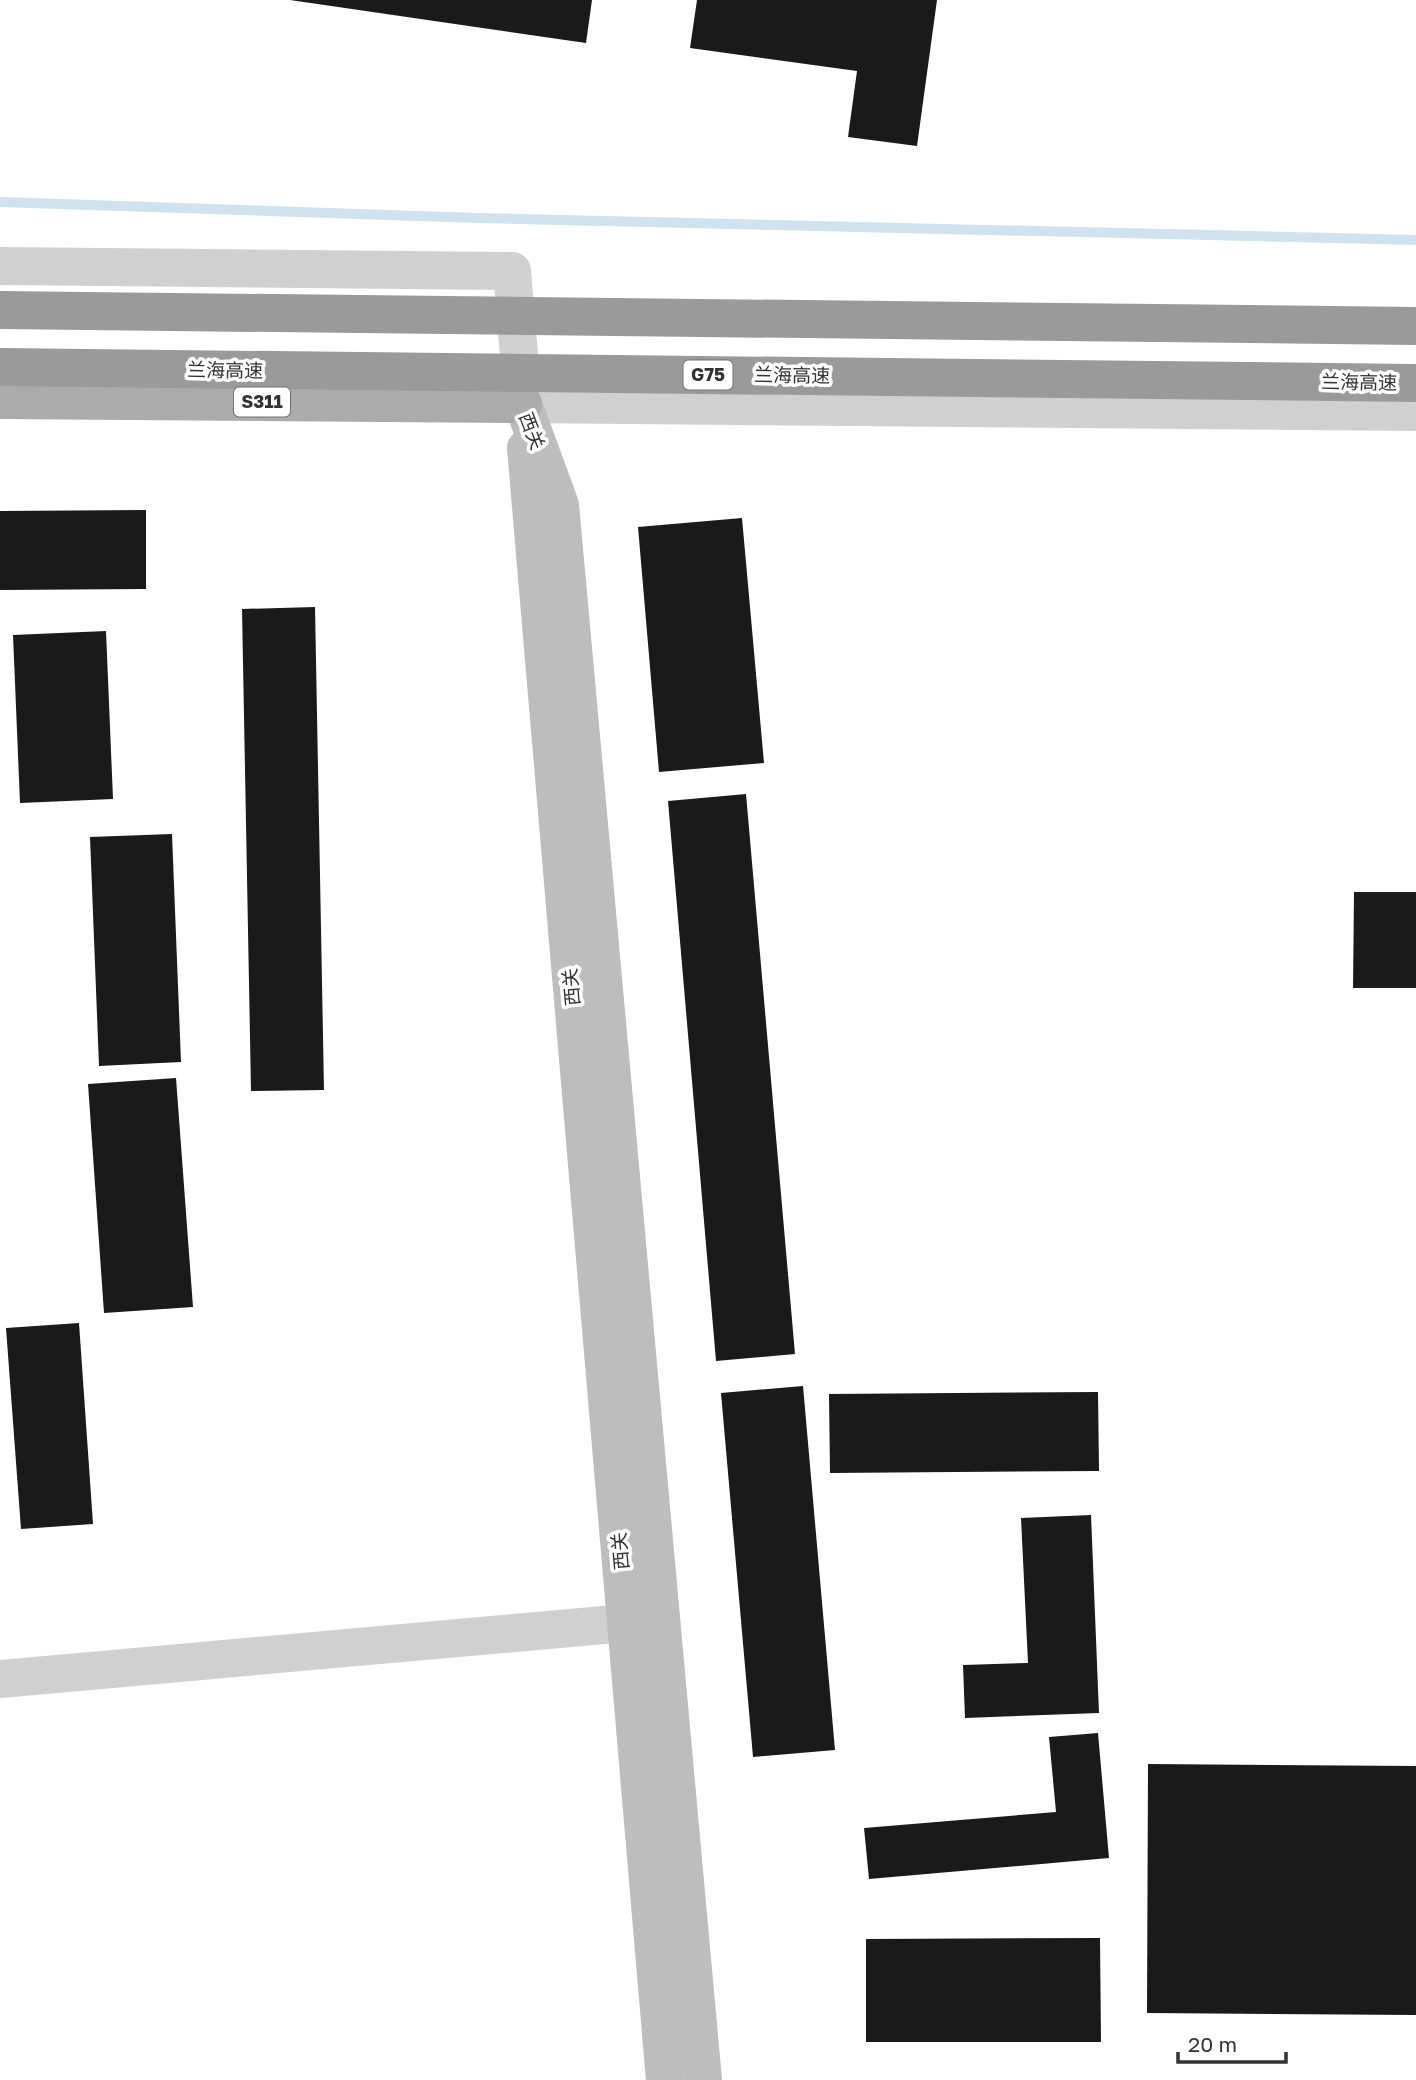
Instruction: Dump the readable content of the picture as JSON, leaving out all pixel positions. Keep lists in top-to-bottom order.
{
  "streets": {
    "highway": ["兰海高速", "G75"],
    "main road": ["S311", "西关"]
  },
  "crossings": [
    ["S311", "西关"]
  ],
  "scale_bar": "20 m"
}
